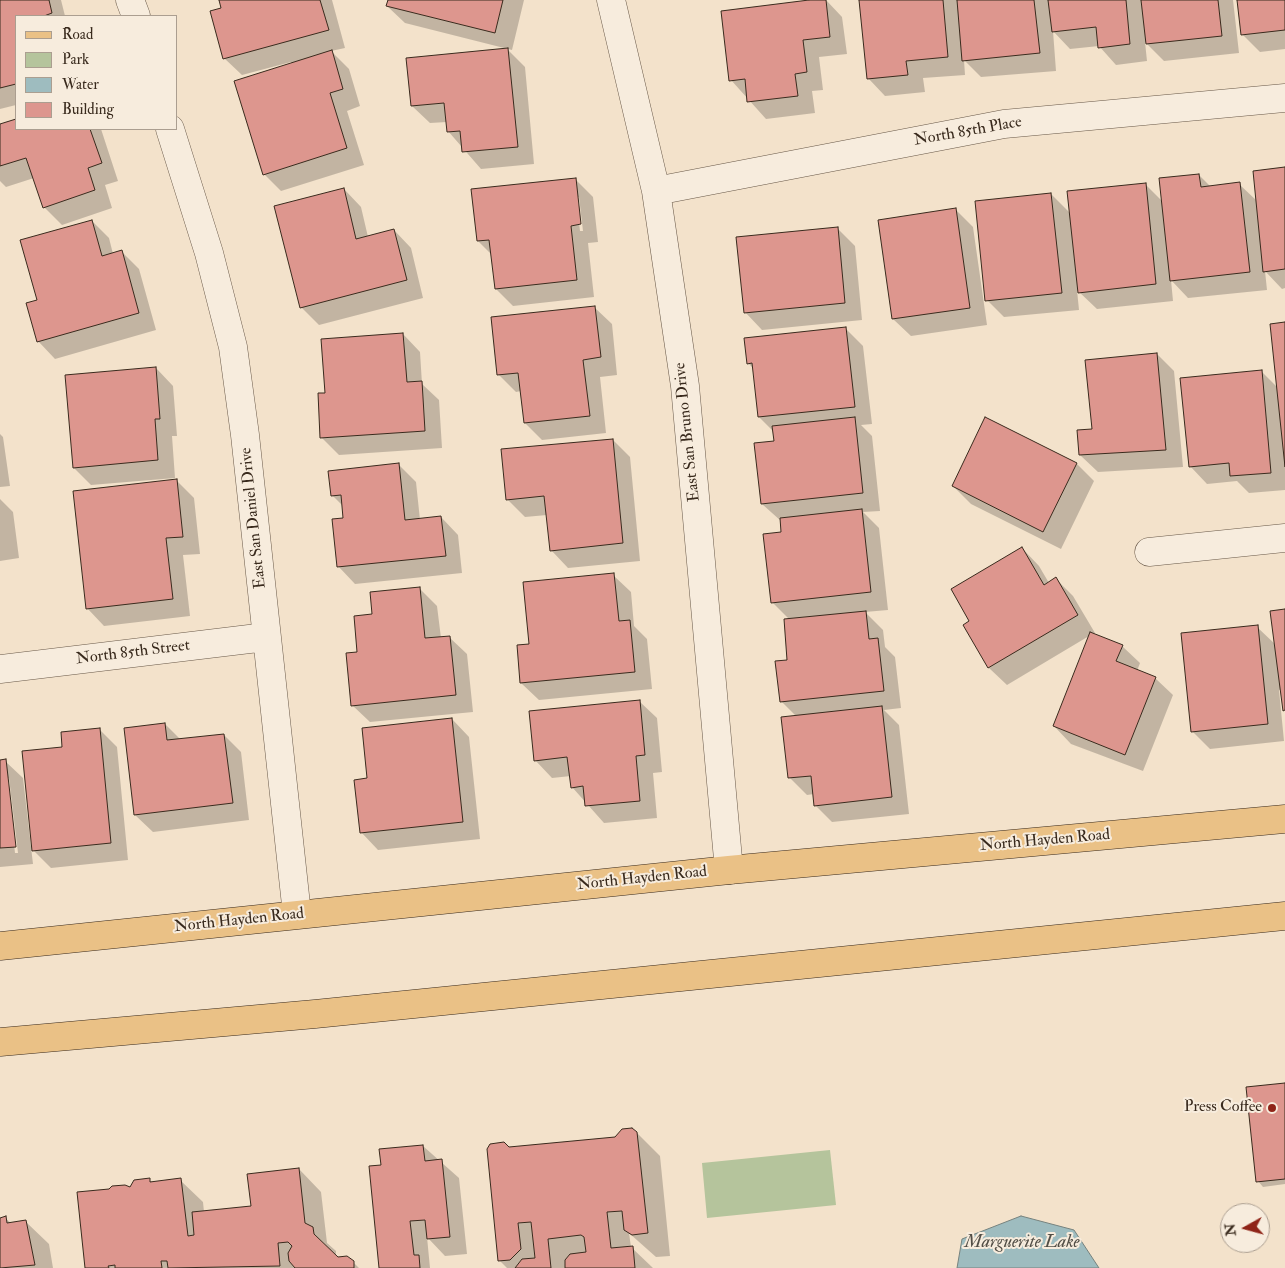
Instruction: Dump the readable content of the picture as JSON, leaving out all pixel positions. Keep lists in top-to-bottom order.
{
  "streets": {
    "main road": ["North Hayden Road"],
    "street": [
      "North 85th Place",
      "East San Bruno Drive",
      "East San Daniel Drive",
      "North 85th Street"
    ]
  },
  "crossings": [
    ["North 85th Place", "East San Bruno Drive"],
    ["East San Bruno Drive", "North Hayden Road"],
    ["East San Daniel Drive", "North 85th Street"],
    ["East San Daniel Drive", "North Hayden Road"]
  ],
  "water": ["Marguerite Lake"],
  "places": ["Press Coffee"],
  "legend": [
    "Road",
    "Park",
    "Water",
    "Building"
  ],
  "north": "left"
}
